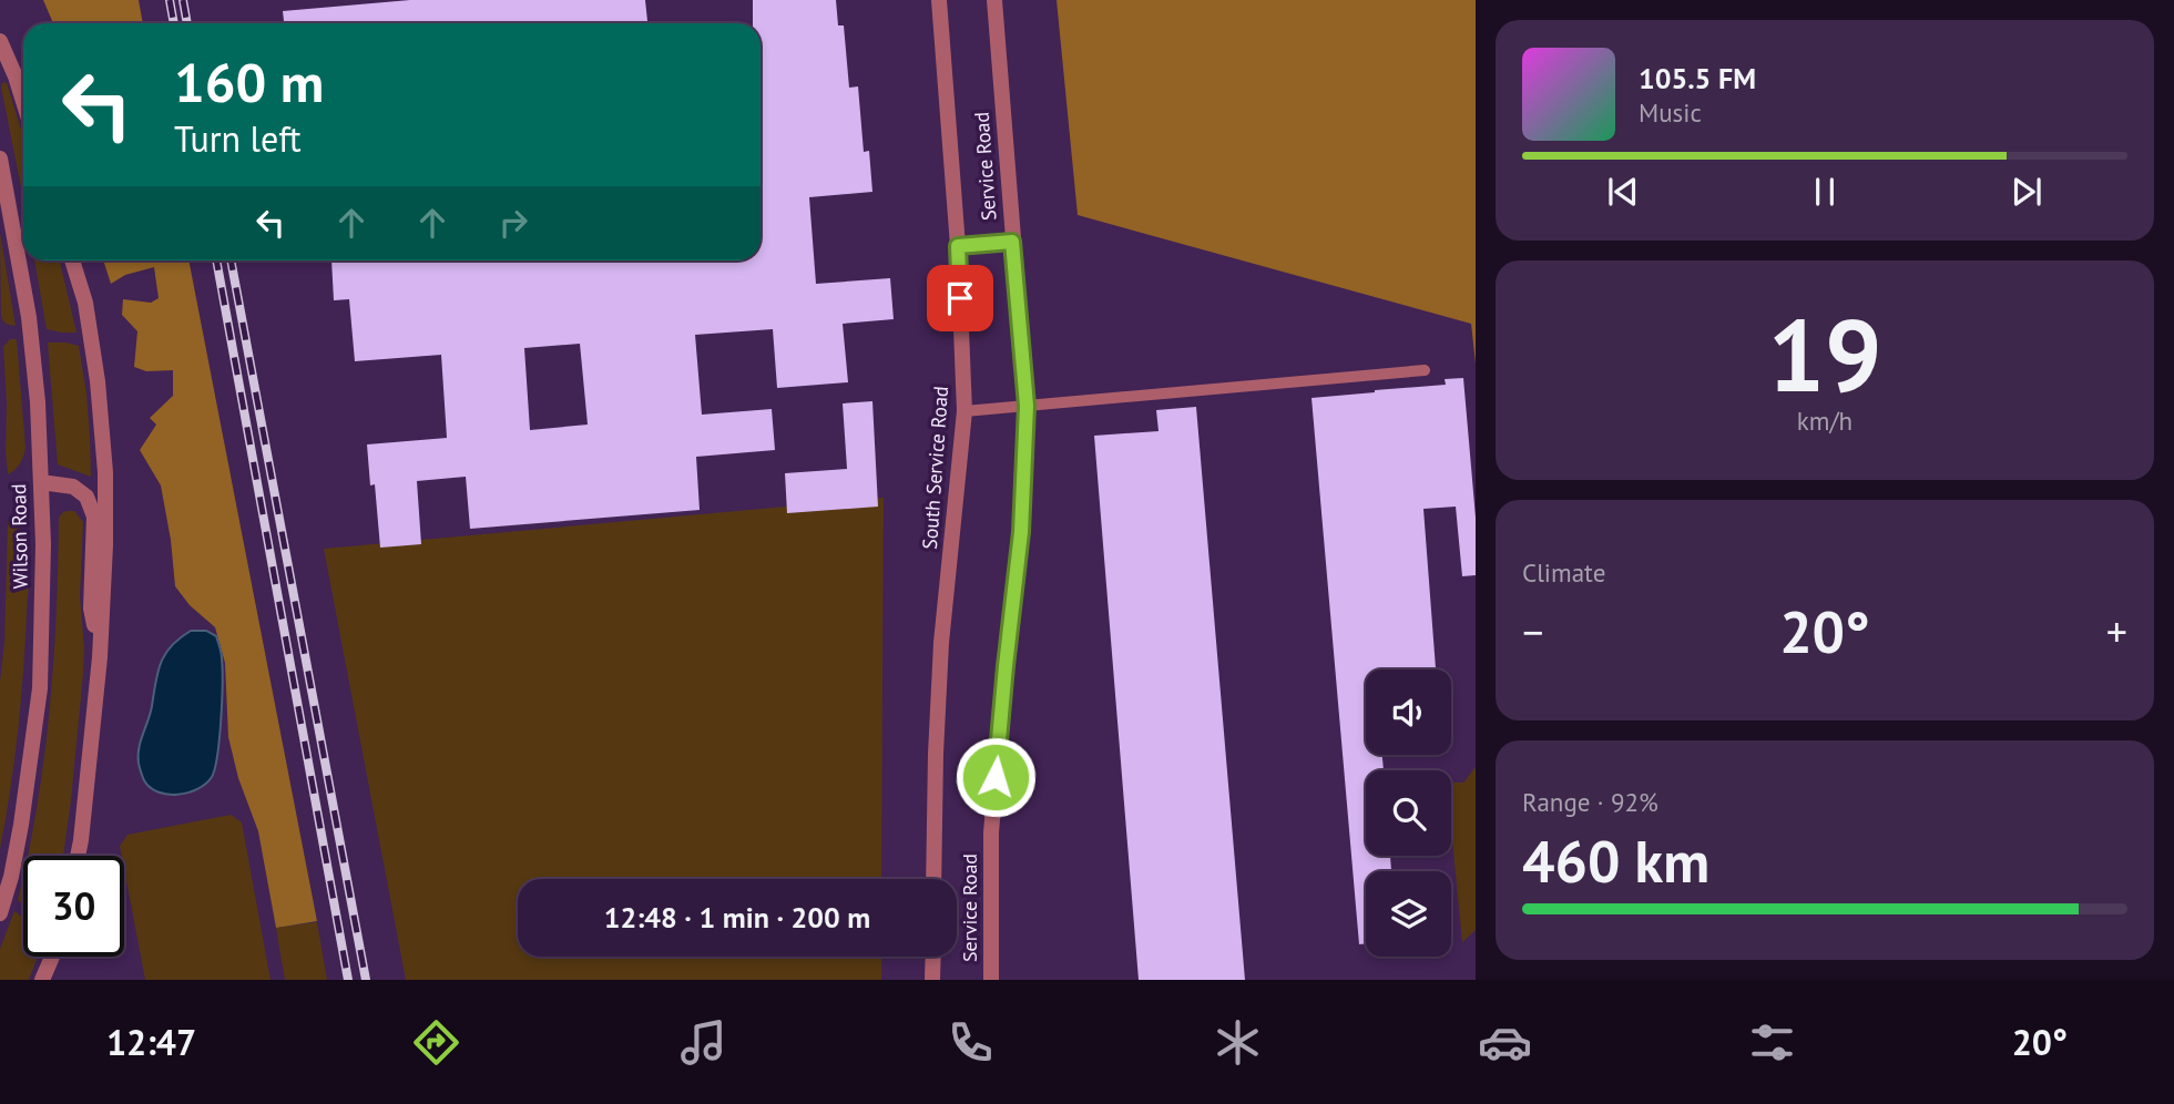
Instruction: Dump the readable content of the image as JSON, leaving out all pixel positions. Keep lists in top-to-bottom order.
{
  "streets": {
    "street": ["Service Road", "South Service Road", "Wilson Road"]
  },
  "page": {
    "turn": ["160 m", "Turn left"],
    "song": ["105.5 FM", "Music"],
    "tile": [
      ["19", "km/h"],
      "Climate",
      ["Range · 92%", "460 km"]
    ],
    "heat": ["−", "20°", "+"],
    "limit": "30",
    "trip": "12:48 · 1 min · 200 m",
    "tabs": ["12:47", "20°"]
  }
}
